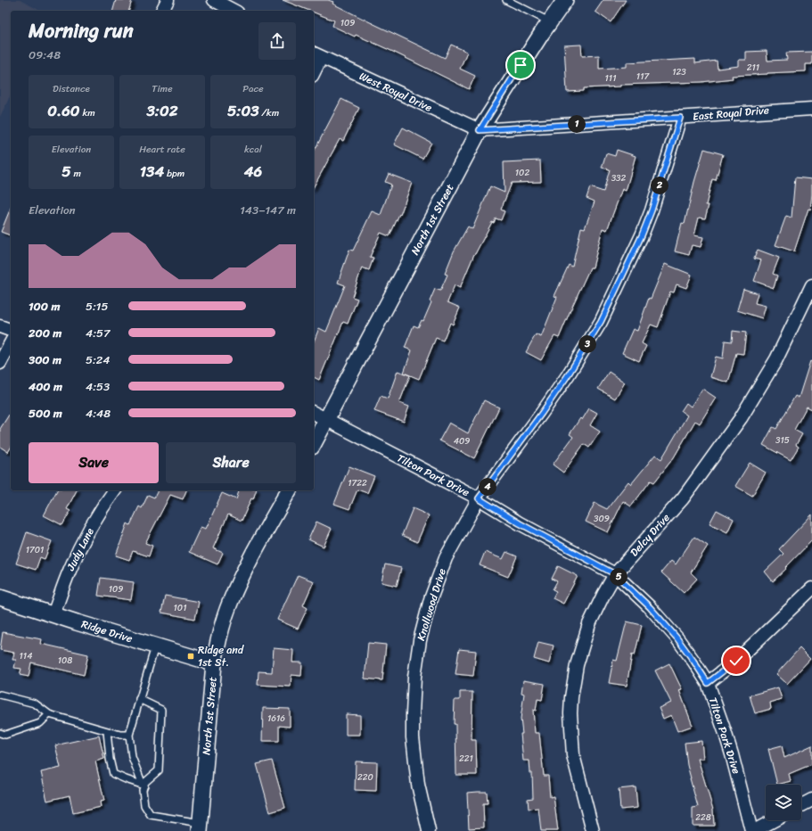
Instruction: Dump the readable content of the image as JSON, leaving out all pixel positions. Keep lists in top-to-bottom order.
{
  "streets": {
    "street": [
      "West Royal Drive",
      "East Royal Drive",
      "North 1st Street",
      "Tilton Park Drive",
      "Delcy Drive",
      "Judy Lane",
      "Knollwood Drive",
      "Ridge Drive"
    ]
  },
  "crossings": [
    ["West Royal Drive", "East Royal Drive"],
    ["West Royal Drive", "North 1st Street"],
    ["East Royal Drive", "North 1st Street"],
    ["East Royal Drive", "Knollwood Drive"],
    ["North 1st Street", "Tilton Park Drive"],
    ["North 1st Street", "Ridge Drive"],
    ["Tilton Park Drive", "Delcy Drive"],
    ["Tilton Park Drive", "Knollwood Drive"],
    ["Judy Lane", "Ridge Drive"]
  ],
  "places": {
    "transit": ["Ridge and 1st St."]
  },
  "house_numbers": [
    "109",
    "211",
    "123",
    "117",
    "111",
    "102",
    "332",
    "315",
    "409",
    "1722",
    "309",
    "1701",
    "109",
    "101",
    "114",
    "108",
    "1616",
    "221",
    "220",
    "228"
  ],
  "page": {
    "heading": ["Morning run", "09:48"],
    "stats": [
      ["Distance", "0.60 km"],
      ["Time", "3:02"],
      ["Pace", "5:03 /km"],
      ["Elevation", "5 m"],
      ["Heart rate", "134 bpm"],
      ["kcal", "46"]
    ],
    "pins": [
      "1",
      "2",
      "3",
      "4",
      "5"
    ],
    "chart": ["Elevation", "143–147 m"],
    "list": [
      {
        "name": "100 m",
        "note": "5:15"
      },
      {
        "name": "200 m",
        "note": "4:57"
      },
      {
        "name": "300 m",
        "note": "5:24"
      },
      {
        "name": "400 m",
        "note": "4:53"
      },
      {
        "name": "500 m",
        "note": "4:48"
      }
    ],
    "buttons": ["Save", "Share"]
  }
}
